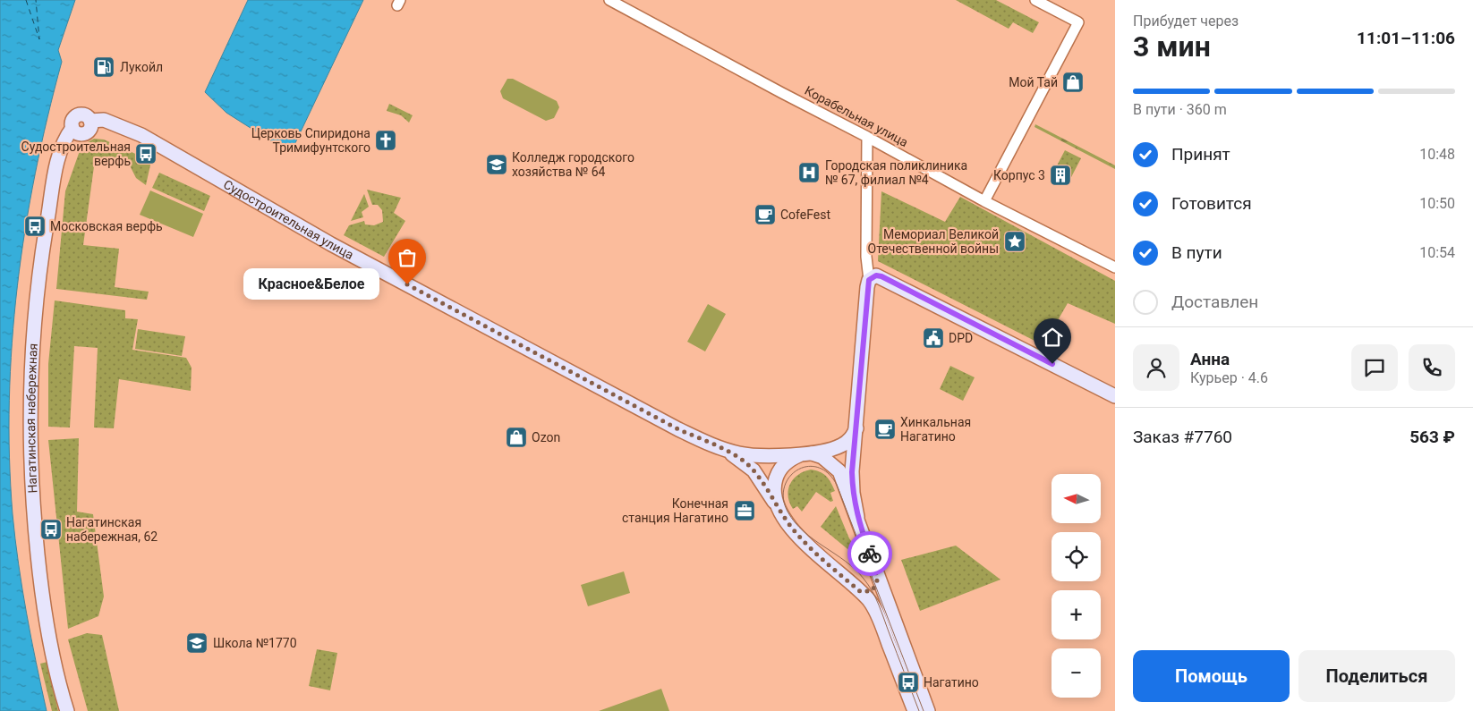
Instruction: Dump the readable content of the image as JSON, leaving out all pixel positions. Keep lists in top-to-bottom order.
{
  "streets": {
    "street": ["Корабельная улица", "Судостроительная улица", "Нагатинская набережная"]
  },
  "crossings": [
    ["Судостроительная улица", "Нагатинская набережная"]
  ],
  "places": {
    "fuel station": ["Лукойл"],
    "shop": ["Мой Тай", "Ozon"],
    "church": ["Церковь Спиридона Тримифунтского"],
    "bus stop": [
      "Судостроительная верфь",
      "Московская верфь",
      "Нагатинская набережная, 62",
      "Нагатино"
    ],
    "school or university": ["Колледж городского хозяйства № 64", "Школа №1770"],
    "hospital": ["Городская поликлиника № 67, филиал №4"],
    "building": ["Корпус 3"],
    "cafe": ["CofeFest", "Хинкальная Нагатино"],
    "place": ["Мемориал Великой Отечественной войны"],
    "other": ["Красное&Белое"],
    "public building": ["DPD"],
    "office": ["Конечная станция Нагатино"]
  },
  "north": "left",
  "page": {
    "heading": ["3 мин", "Прибудет через", "11:01–11:06"],
    "panel": [
      "Анна",
      "Курьер · 4.6",
      "Заказ #7760",
      "563 ₽"
    ],
    "bar": "В пути · 360 m",
    "list": [
      ["Принят", "10:48"],
      ["Готовится", "10:50"],
      ["В пути", "10:54"],
      "Доставлен"
    ],
    "bubble": "Красное&Белое",
    "map_buttons": ["+", "−"],
    "buttons": ["Помощь", "Поделиться"]
  }
}
